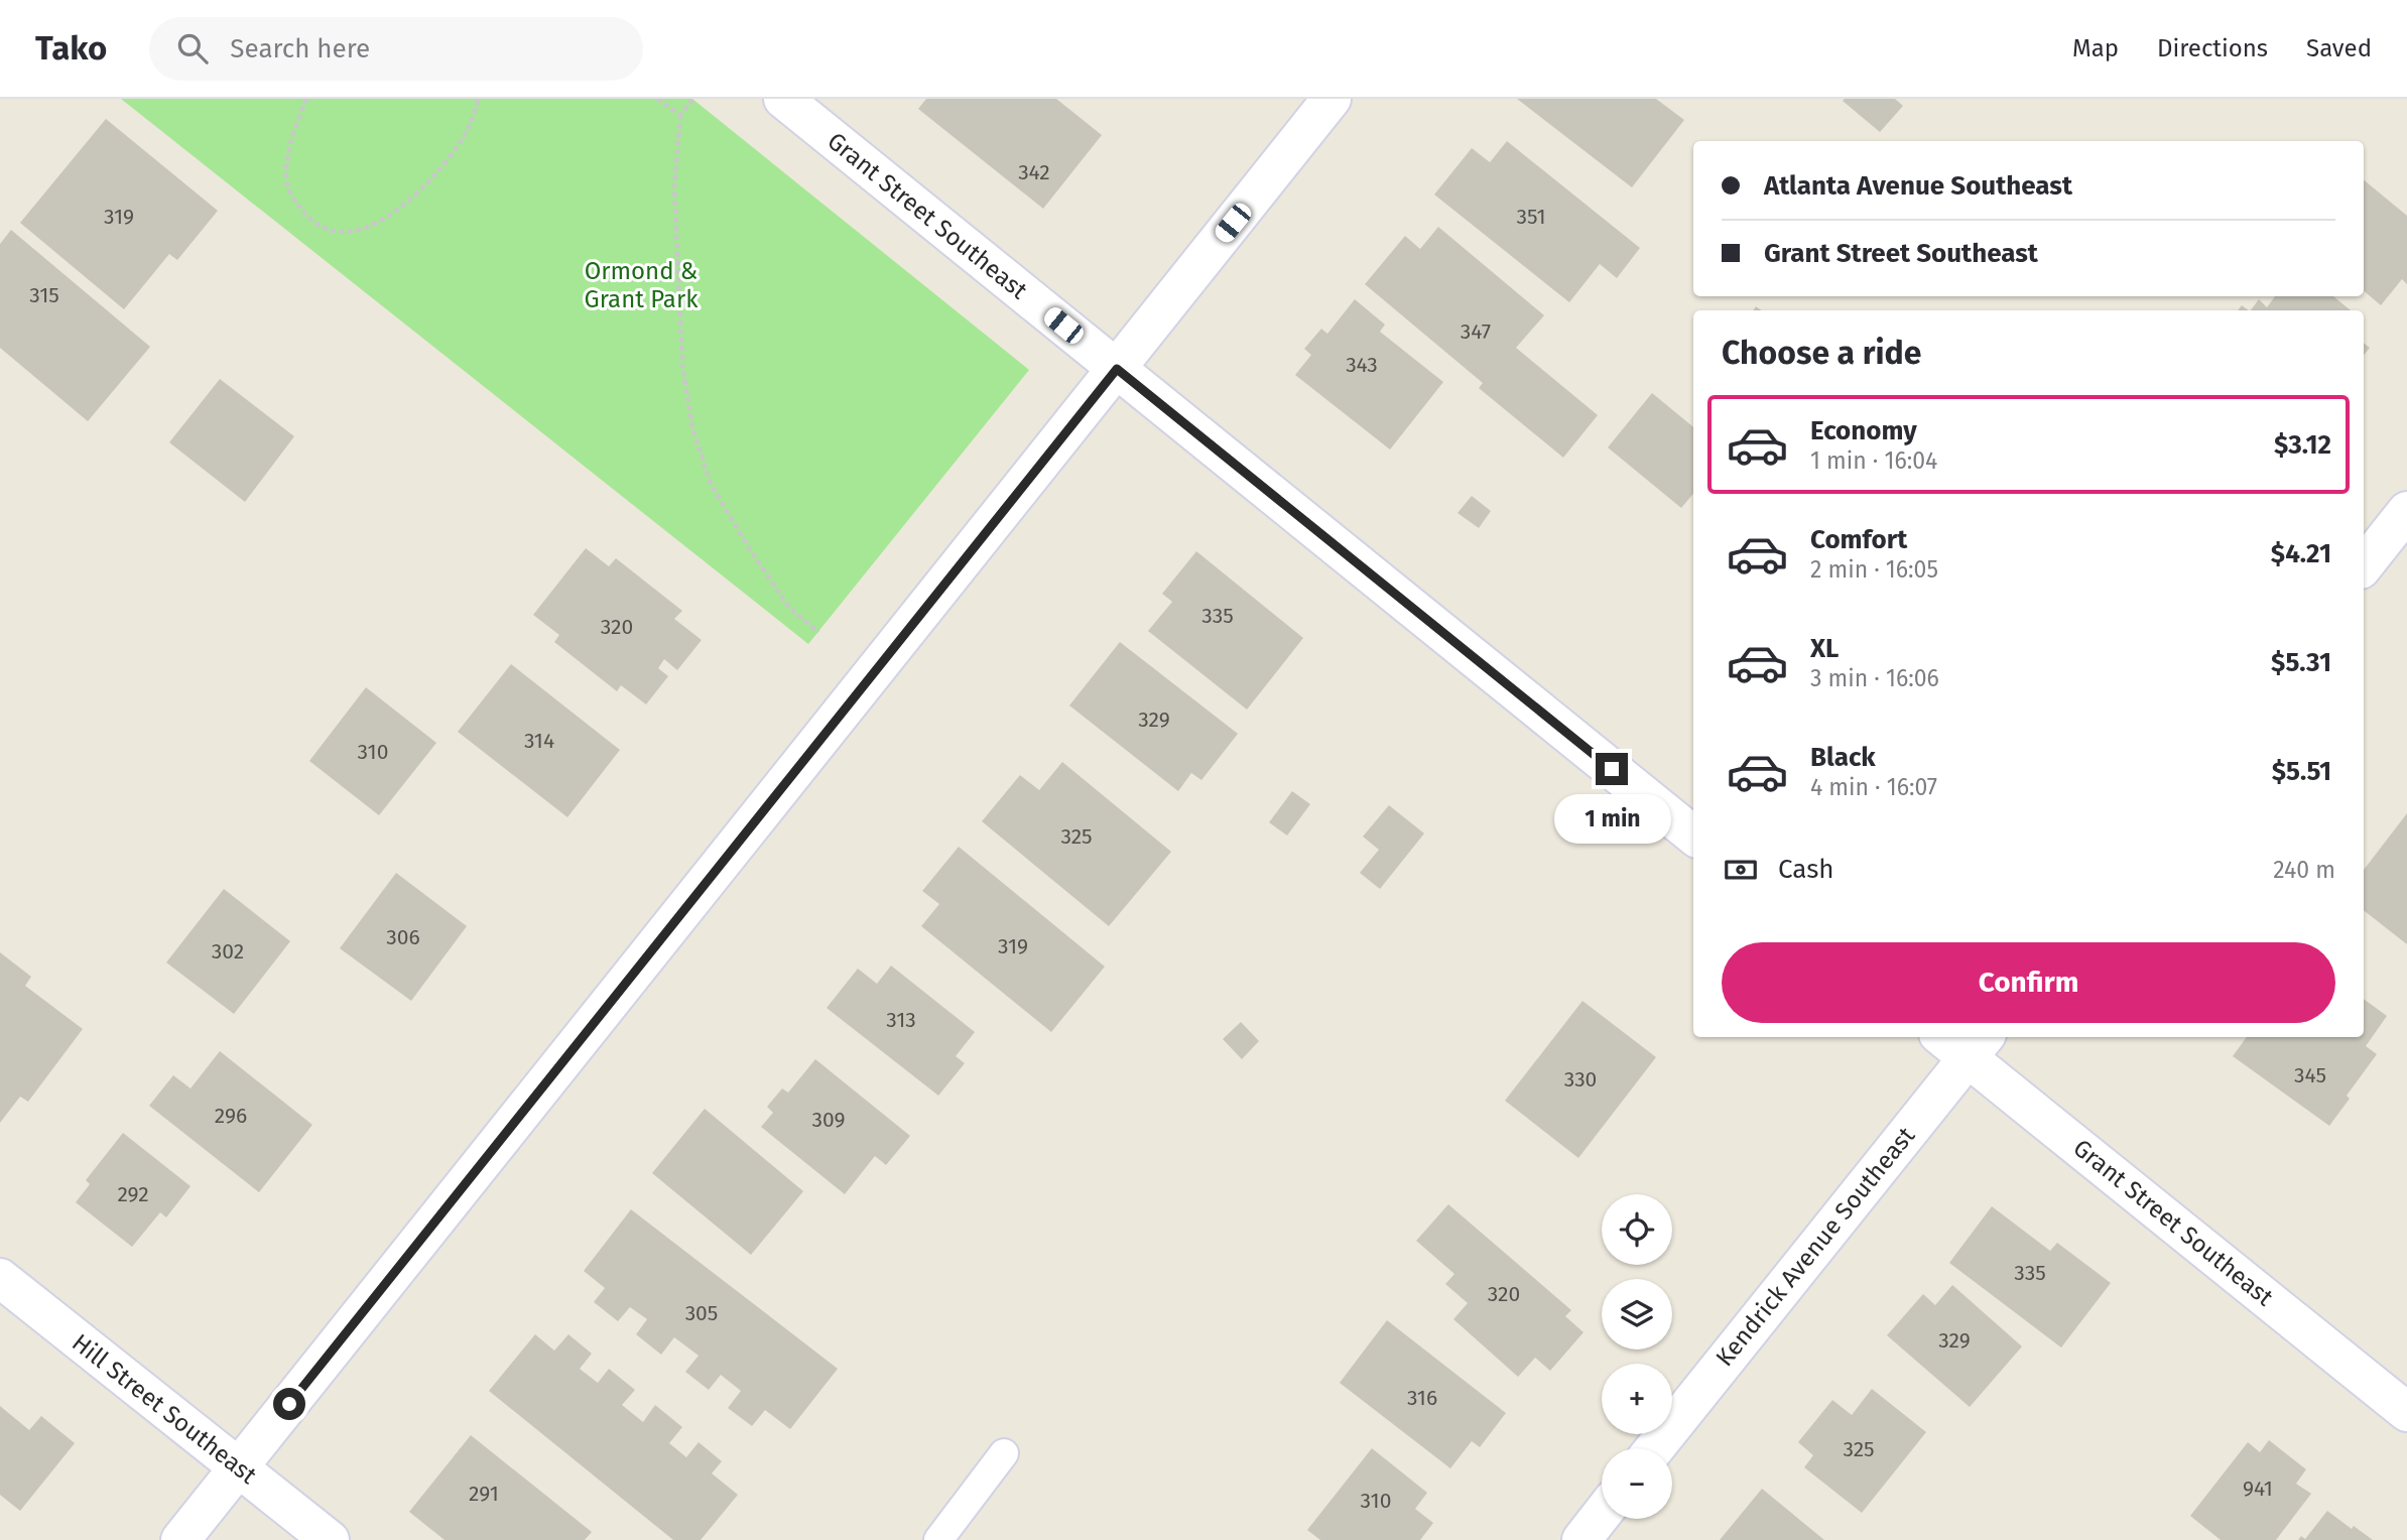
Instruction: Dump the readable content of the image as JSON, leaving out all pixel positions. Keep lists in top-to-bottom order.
{
  "streets": {
    "street": ["Grant Street Southeast", "Kendrick Avenue Southeast", "Hill Street Southeast"]
  },
  "crossings": [
    ["Grant Street Southeast", "Kendrick Avenue Southeast"]
  ],
  "parks": ["Ormond & Grant Park"],
  "house_numbers": [
    "342",
    "319",
    "351",
    "315",
    "347",
    "343",
    "335",
    "320",
    "329",
    "314",
    "310",
    "325",
    "306",
    "319",
    "302",
    "313",
    "345",
    "330",
    "296",
    "309",
    "292",
    "335",
    "320",
    "305",
    "329",
    "316",
    "325",
    "941",
    "291",
    "310"
  ],
  "page": {
    "header": "Tako",
    "search": "Search here",
    "nav": ["Map", "Directions", "Saved"],
    "banner": ["Atlanta Avenue Southeast", "Grant Street Southeast"],
    "heading": "Choose a ride",
    "list": [
      {
        "name": "Economy",
        "note": "1 min · 16:04",
        "value": "$3.12"
      },
      {
        "name": "Comfort",
        "note": "2 min · 16:05",
        "value": "$4.21"
      },
      {
        "name": "XL",
        "note": "3 min · 16:06",
        "value": "$5.31"
      },
      {
        "name": "Black",
        "note": "4 min · 16:07",
        "value": "$5.51"
      }
    ],
    "bubble": "1 min",
    "pay": ["Cash", "240 m"],
    "buttons": "Confirm",
    "map_buttons": ["+", "−"]
  }
}
